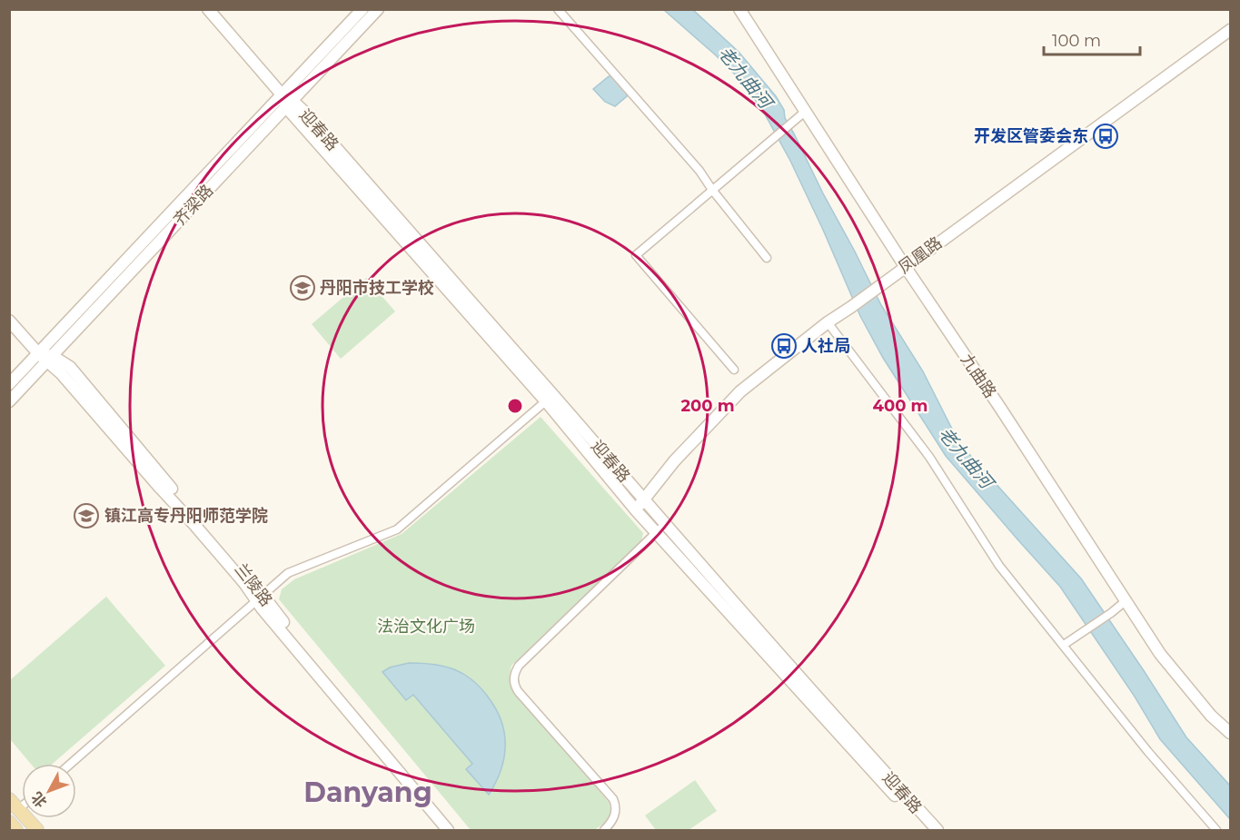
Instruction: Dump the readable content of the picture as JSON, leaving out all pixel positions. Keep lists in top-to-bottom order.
{
  "streets": {
    "street": [
      "迎春路",
      "齐梁路",
      "凤凰路",
      "九曲路",
      "兰陵路"
    ]
  },
  "crossings": [
    ["迎春路", "齐梁路"],
    ["迎春路", "凤凰路"],
    ["齐梁路", "兰陵路"],
    ["凤凰路", "九曲路"]
  ],
  "districts": ["Danyang"],
  "water": ["老九曲河"],
  "parks": ["法治文化广场"],
  "places": {
    "bus stop": ["开发区管委会东", "人社局"],
    "school or university": ["丹阳市技工学校", "镇江高专丹阳师范学院"]
  },
  "scale_bar": "100 m",
  "north": "bottom left",
  "rings": ["200 m", "400 m"]
}
